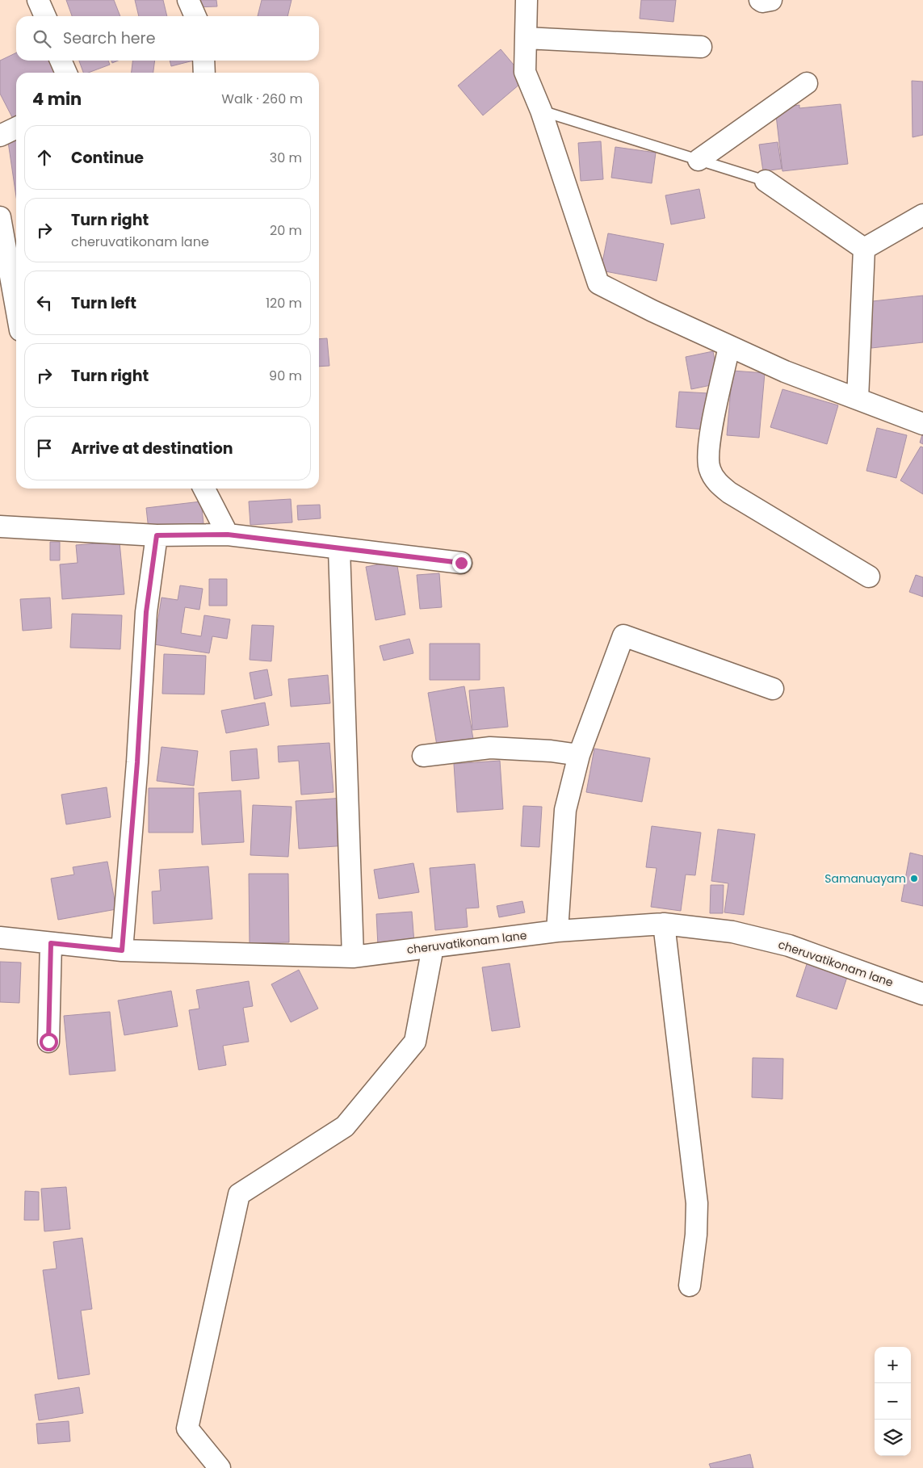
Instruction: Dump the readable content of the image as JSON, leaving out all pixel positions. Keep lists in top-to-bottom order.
{
  "streets": {
    "street": ["cheruvatikonam lane"]
  },
  "places": ["Samanuayam"],
  "page": {
    "search": "Search here",
    "heading": ["4 min", "Walk · 260 m"],
    "list": [
      ["Continue", "30 m"],
      ["Turn right", "cheruvatikonam lane", "20 m"],
      ["Turn left", "120 m"],
      ["Turn right", "90 m"],
      "Arrive at destination"
    ],
    "map_buttons": ["+", "−"]
  }
}
